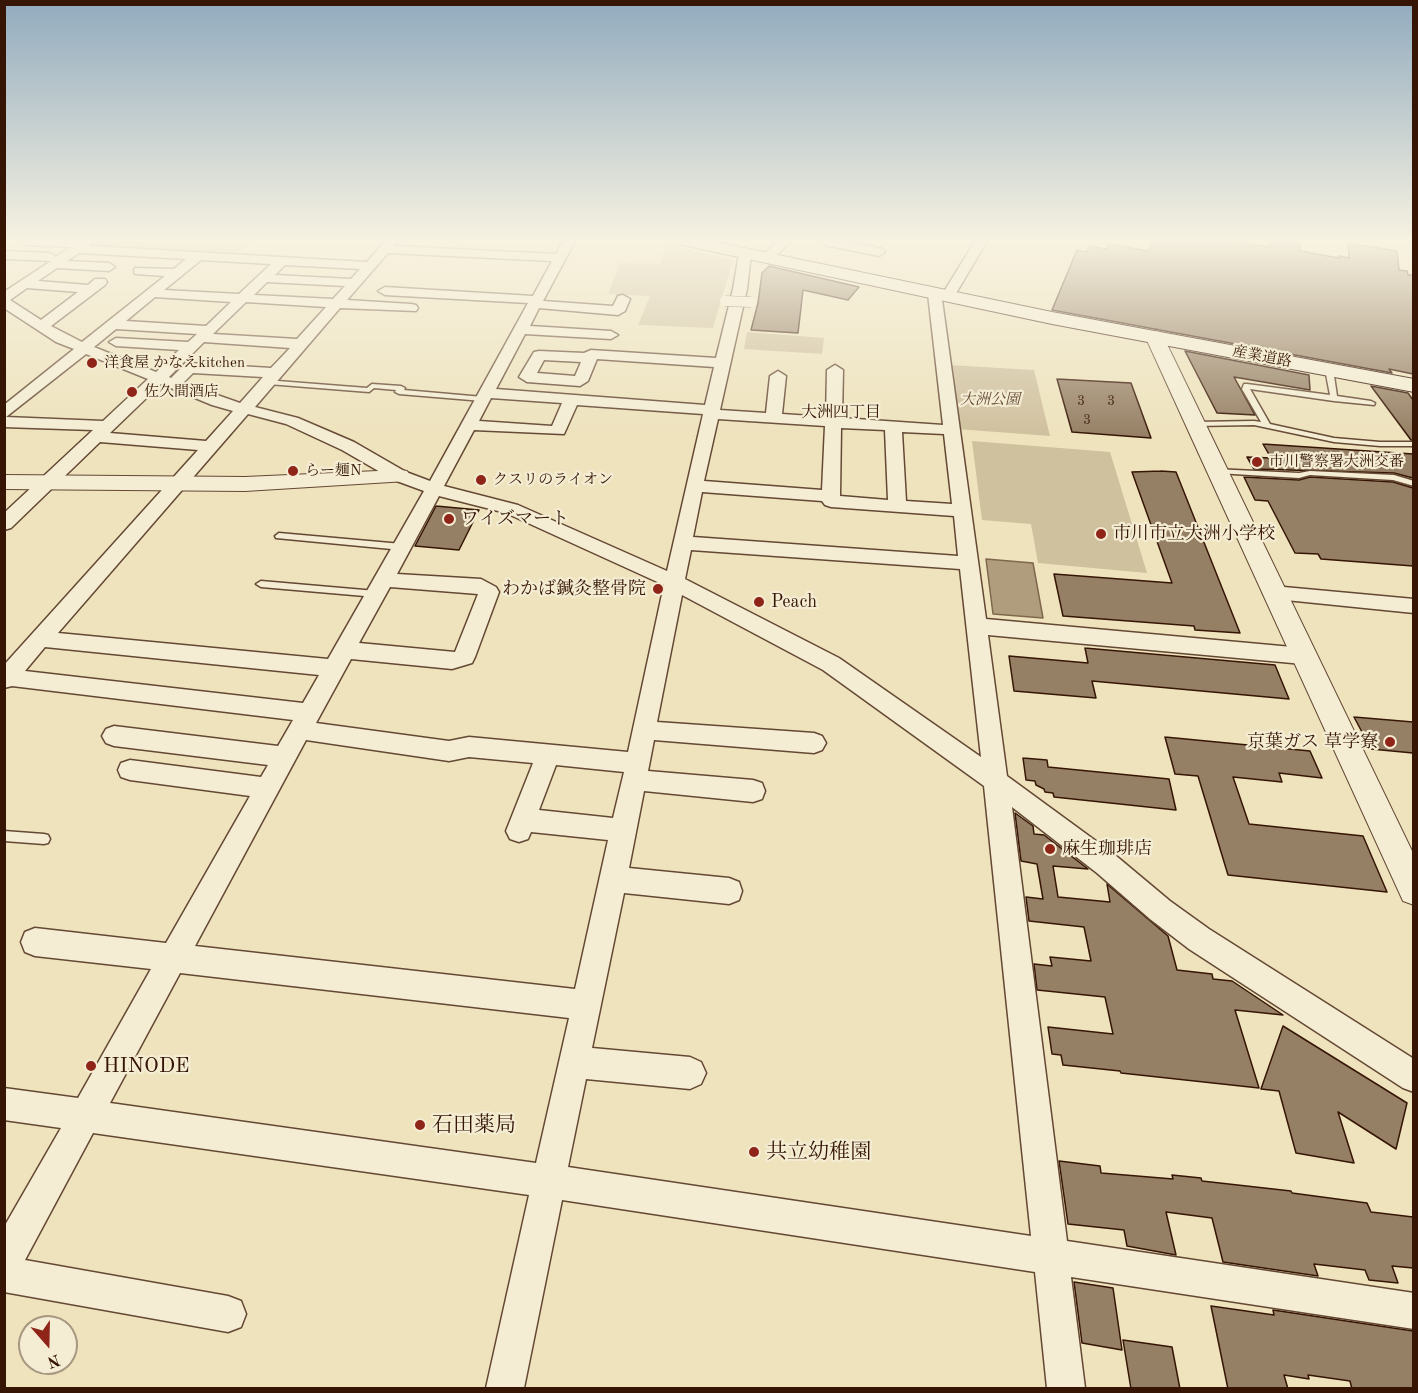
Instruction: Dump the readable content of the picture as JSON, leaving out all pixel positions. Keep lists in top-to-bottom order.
{
  "streets": {
    "main road": ["産業道路"]
  },
  "districts": ["大洲四丁目"],
  "parks": ["大洲公園"],
  "places": [
    "洋食屋 かなえkitchen",
    "佐久間酒店",
    "市川警察署大洲交番",
    "らー麺N",
    "クスリのライオン",
    "ワイズマート",
    "市川市立大洲小学校",
    "わかば鍼灸整骨院",
    "Peach",
    "京葉ガス 草学寮",
    "麻生珈琲店",
    "HINODE",
    "石田薬局",
    "共立幼稚園"
  ],
  "house_numbers": ["3", "3", "3"],
  "north": "bottom"
}
